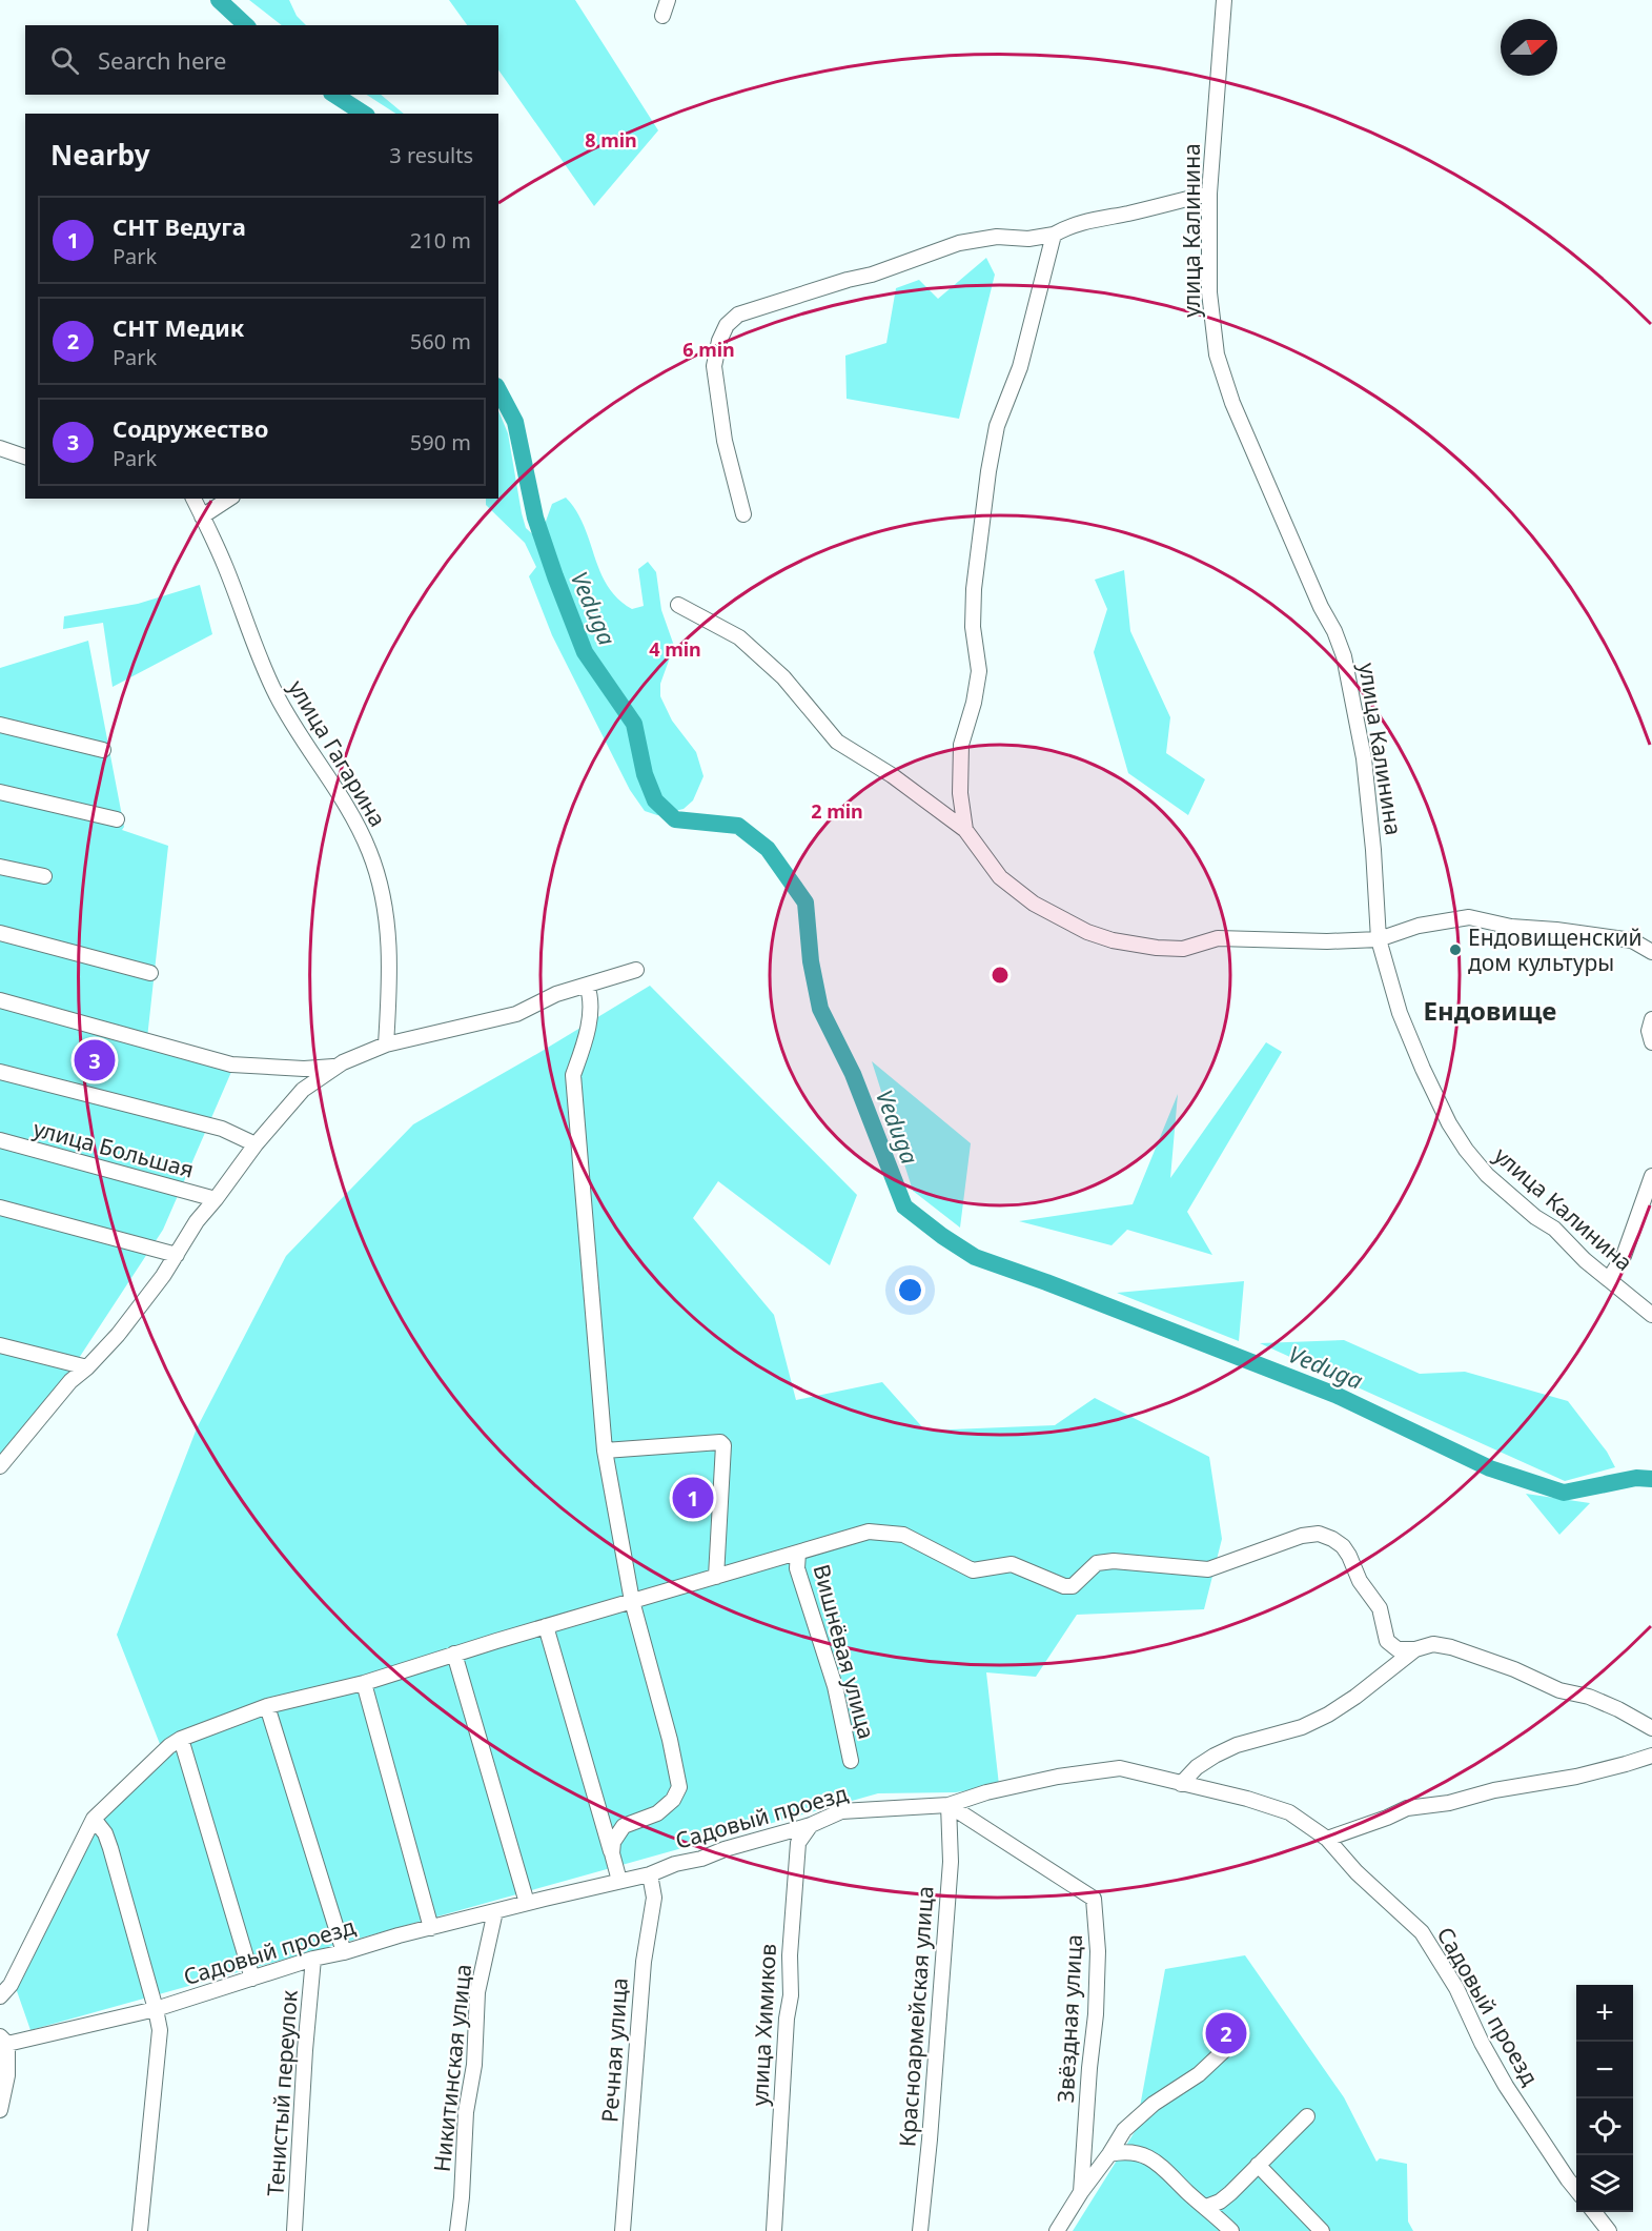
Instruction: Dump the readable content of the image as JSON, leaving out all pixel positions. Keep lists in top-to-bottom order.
{
  "streets": {
    "street": [
      "улица Калинина",
      "улица Гагарина",
      "улица Большая",
      "Вишнёвая улица",
      "Садовый проезд",
      "Красноармейская улица",
      "Звёздная улица",
      "улица Химиков",
      "Речная улица",
      "Никитинская улица",
      "Тенистый переулок"
    ]
  },
  "crossings": [
    ["Садовый проезд", "Красноармейская улица"],
    ["Садовый проезд", "Звёздная улица"],
    ["Садовый проезд", "улица Химиков"],
    ["Садовый проезд", "Речная улица"],
    ["Садовый проезд", "Никитинская улица"],
    ["Садовый проезд", "Тенистый переулок"],
    ["Красноармейская улица", "Звёздная улица"]
  ],
  "districts": ["Ендовище"],
  "water": ["Veduga"],
  "places": ["Ендовищенский дом культуры"],
  "north": "right",
  "page": {
    "search": "Search here",
    "heading": ["Nearby", "3 results"],
    "list": [
      {
        "mark": "1",
        "name": "СНТ Ведуга",
        "note": "Park",
        "value": "210 m"
      },
      {
        "mark": "2",
        "name": "СНТ Медик",
        "note": "Park",
        "value": "560 m"
      },
      {
        "mark": "3",
        "name": "Содружество",
        "note": "Park",
        "value": "590 m"
      }
    ],
    "pins": ["3", "1", "2"],
    "map_buttons": ["+", "−"]
  },
  "rings": [
    "8 min",
    "6 min",
    "4 min",
    "2 min"
  ]
}
